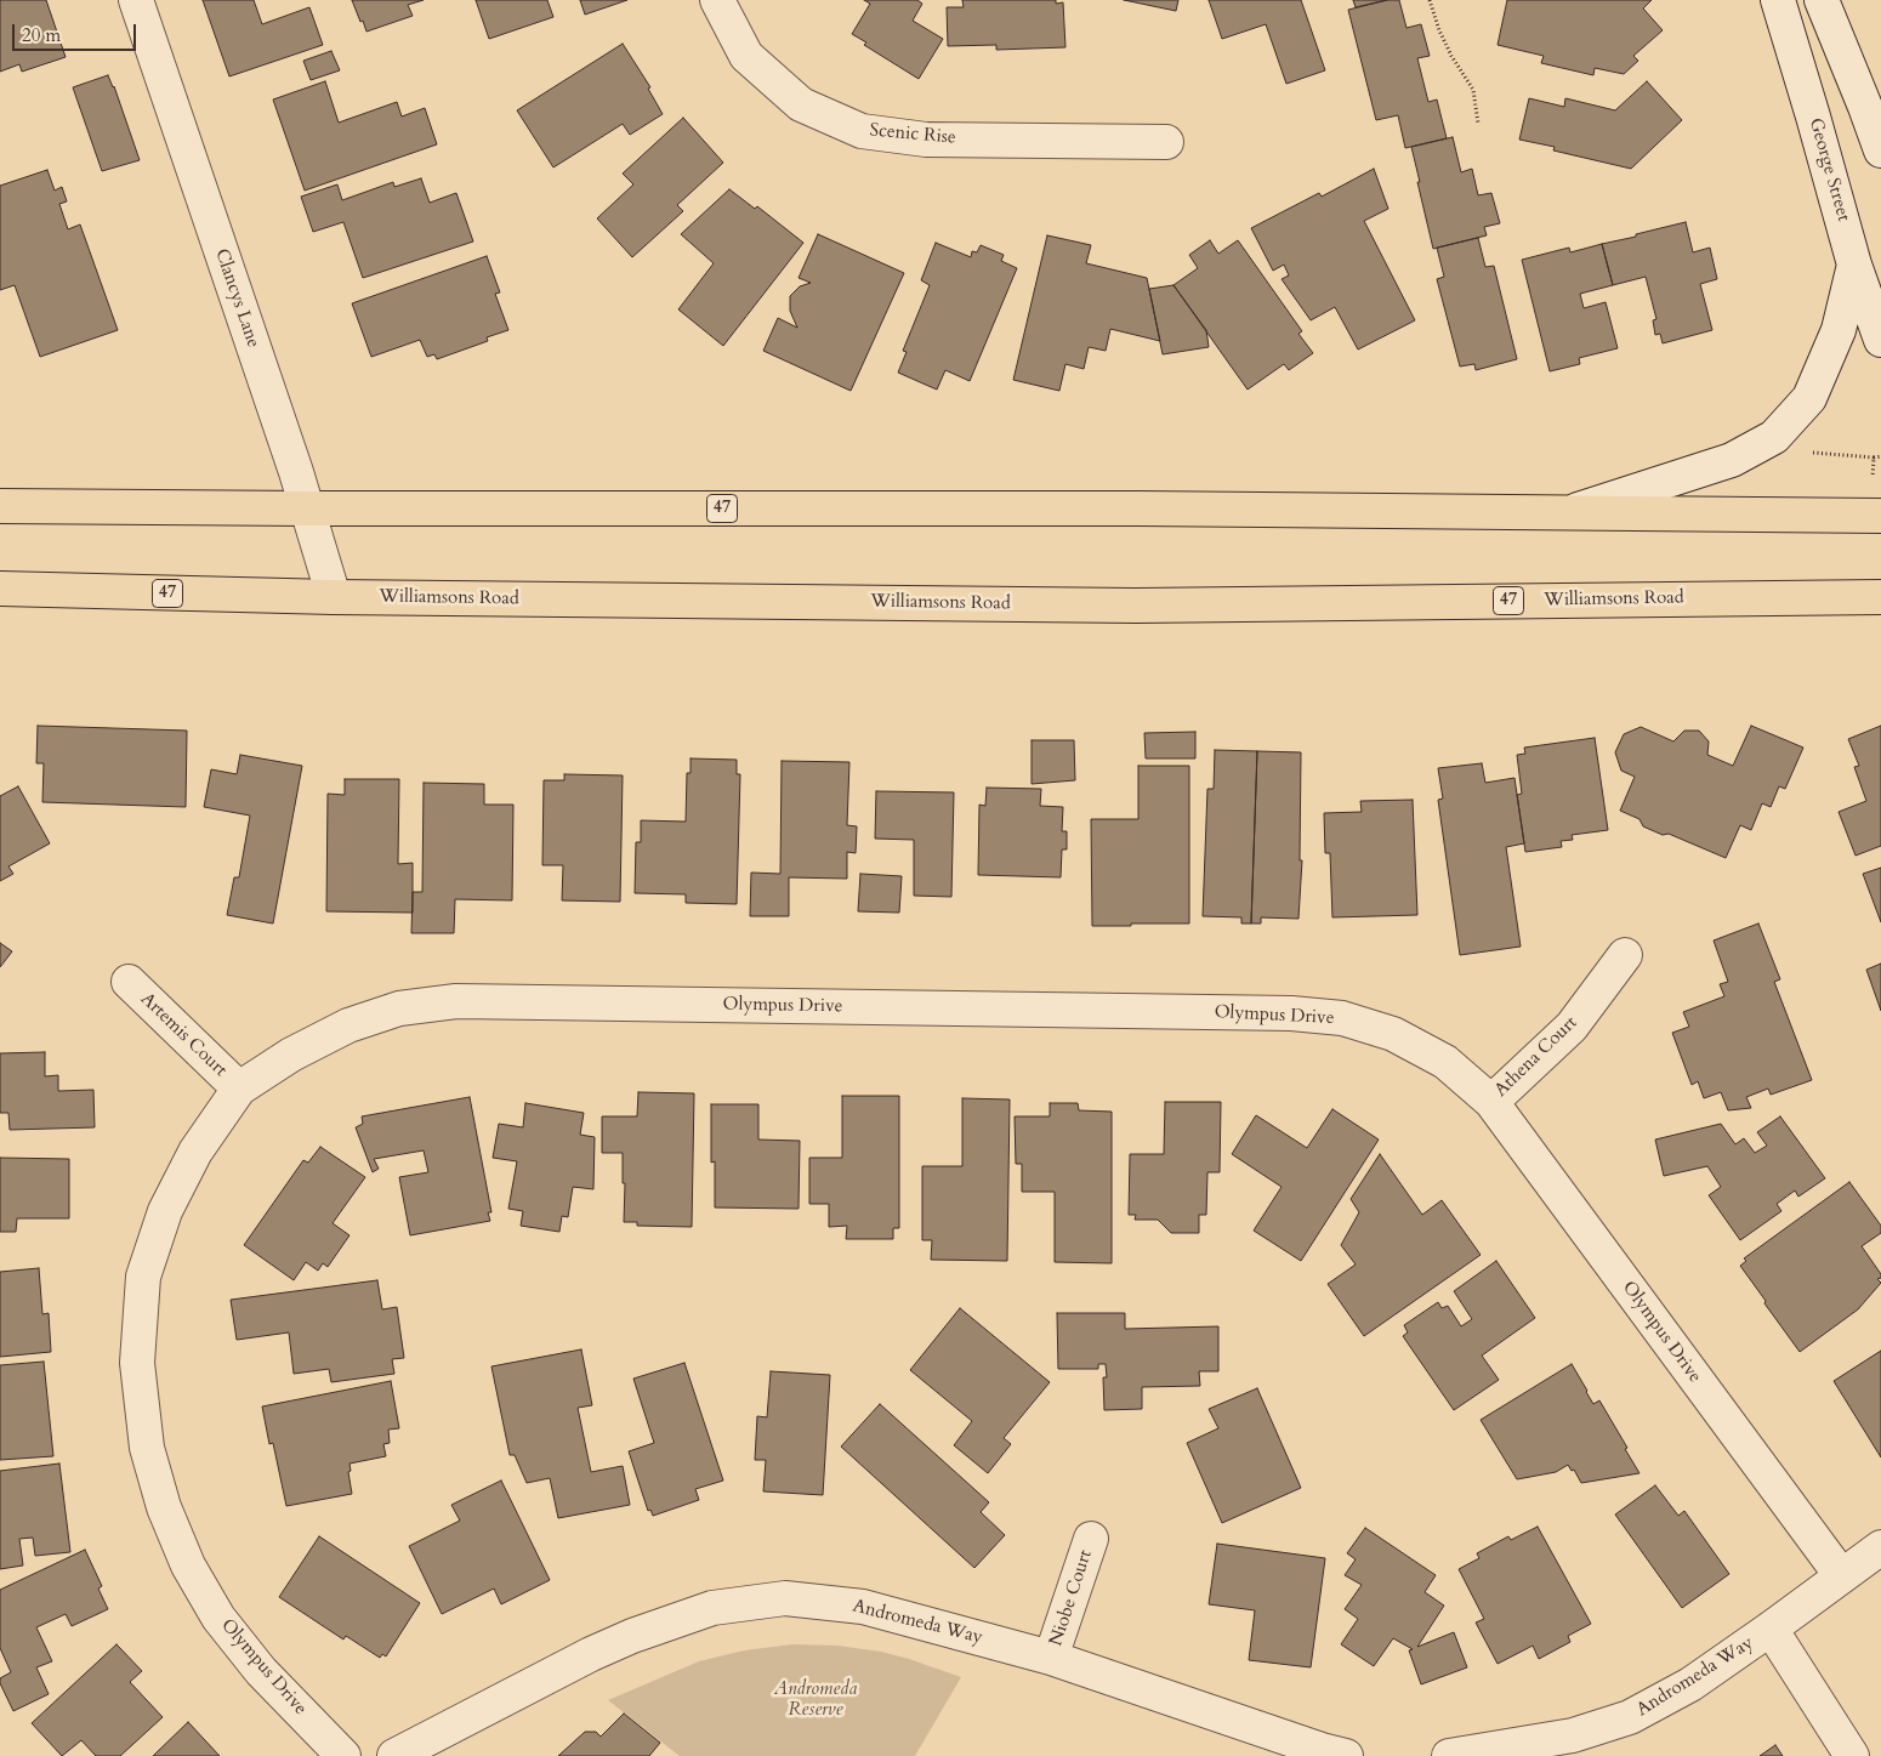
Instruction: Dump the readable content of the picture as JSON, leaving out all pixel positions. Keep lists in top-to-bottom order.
{
  "streets": {
    "main road": ["47", "Williamsons Road"],
    "street": [
      "Scenic Rise",
      "George Street",
      "Clancys Lane",
      "Olympus Drive",
      "Artemis Court",
      "Athena Court",
      "Niobe Court",
      "Andromeda Way"
    ]
  },
  "crossings": [
    ["Clancys Lane", "47"],
    ["Clancys Lane", "Williamsons Road"],
    ["Olympus Drive", "Artemis Court"],
    ["Olympus Drive", "Athena Court"],
    ["Olympus Drive", "Andromeda Way"],
    ["Niobe Court", "Andromeda Way"]
  ],
  "parks": ["Andromeda Reserve"],
  "scale_bar": "20 m"
}
